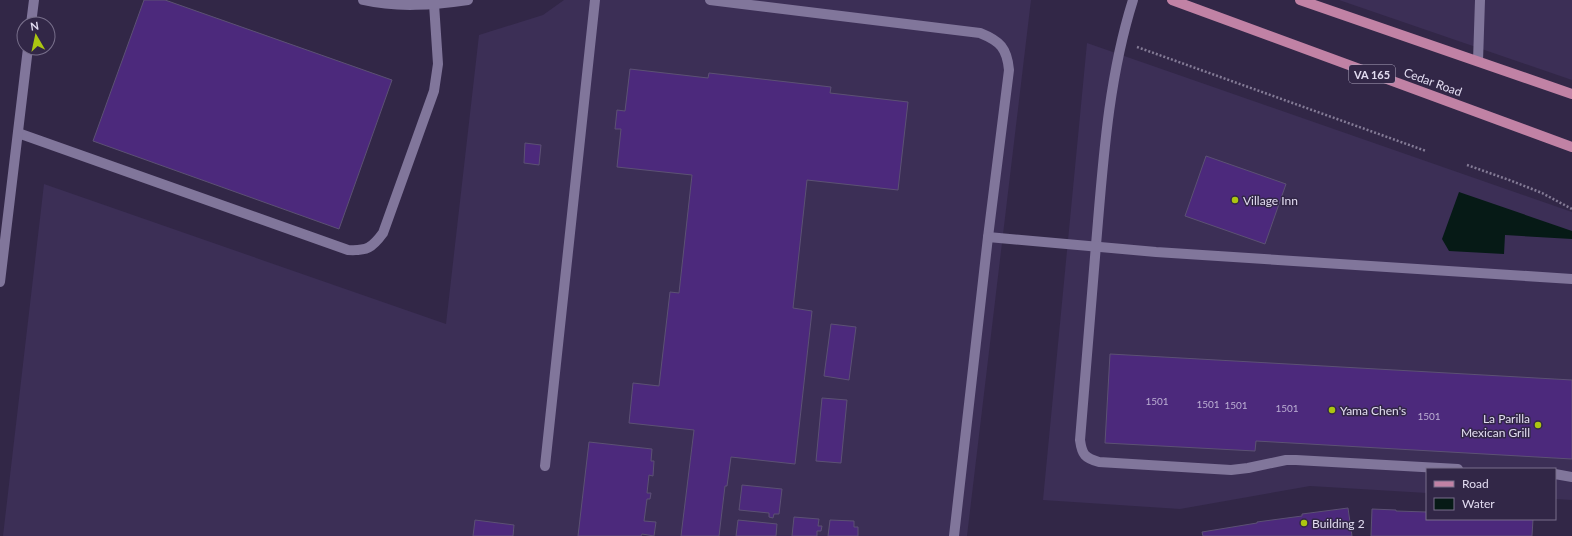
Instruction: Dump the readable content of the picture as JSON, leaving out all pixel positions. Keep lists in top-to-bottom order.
{
  "streets": {
    "main road": ["VA 165", "Cedar Road"]
  },
  "places": [
    "Village Inn",
    "Yama Chen's",
    "La Parilla Mexican Grill",
    "Building 2"
  ],
  "house_numbers": [
    "1501",
    "1501",
    "1501",
    "1501",
    "1501"
  ],
  "legend": ["Road", "Water"],
  "north": "top"
}
